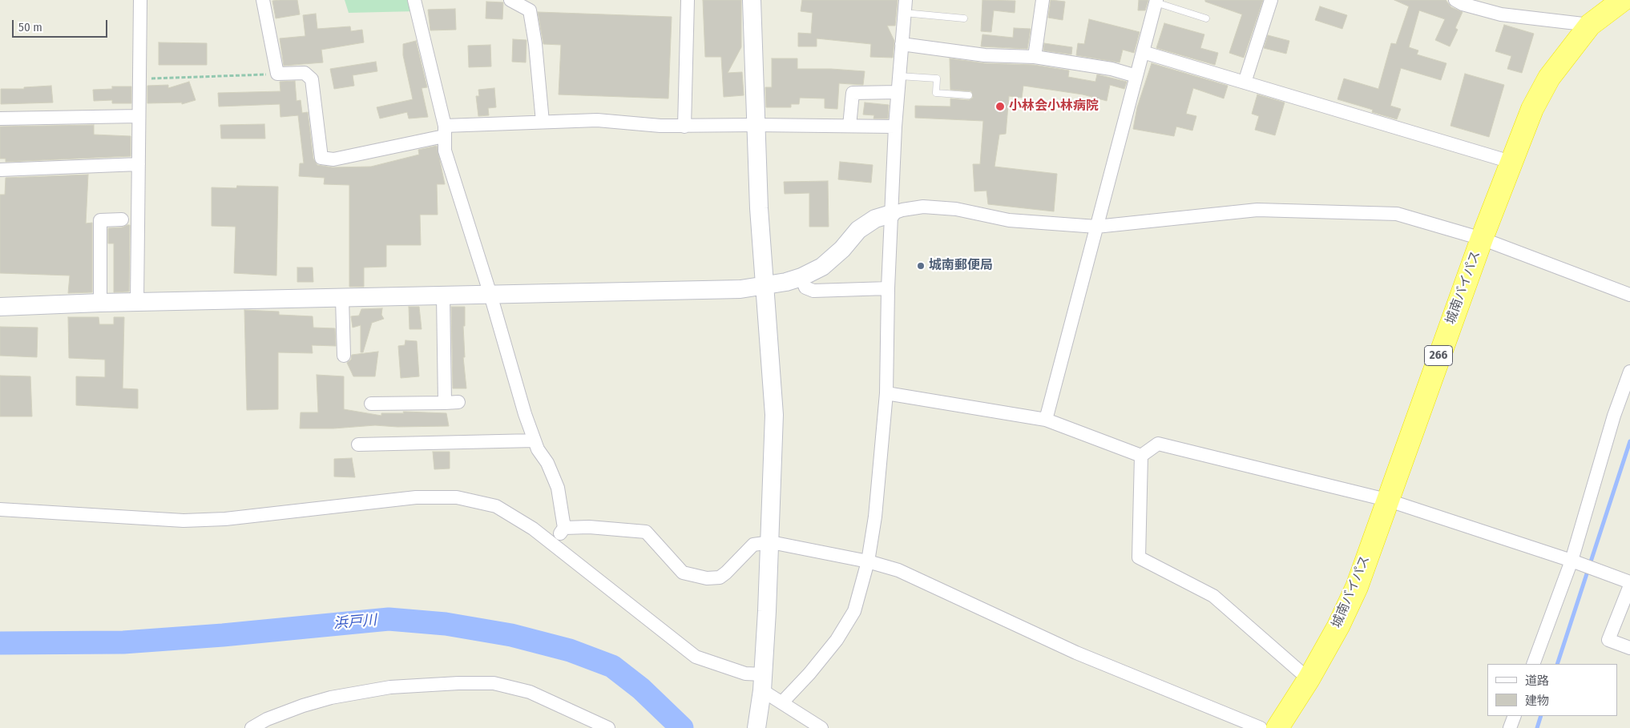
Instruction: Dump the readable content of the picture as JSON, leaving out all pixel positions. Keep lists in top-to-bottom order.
{
  "streets": {
    "highway": ["城南バイパス", "266"]
  },
  "water": ["浜戸川"],
  "places": ["小林会小林病院", "城南郵便局"],
  "legend": ["道路", "建物"],
  "scale_bar": "50 m"
}
